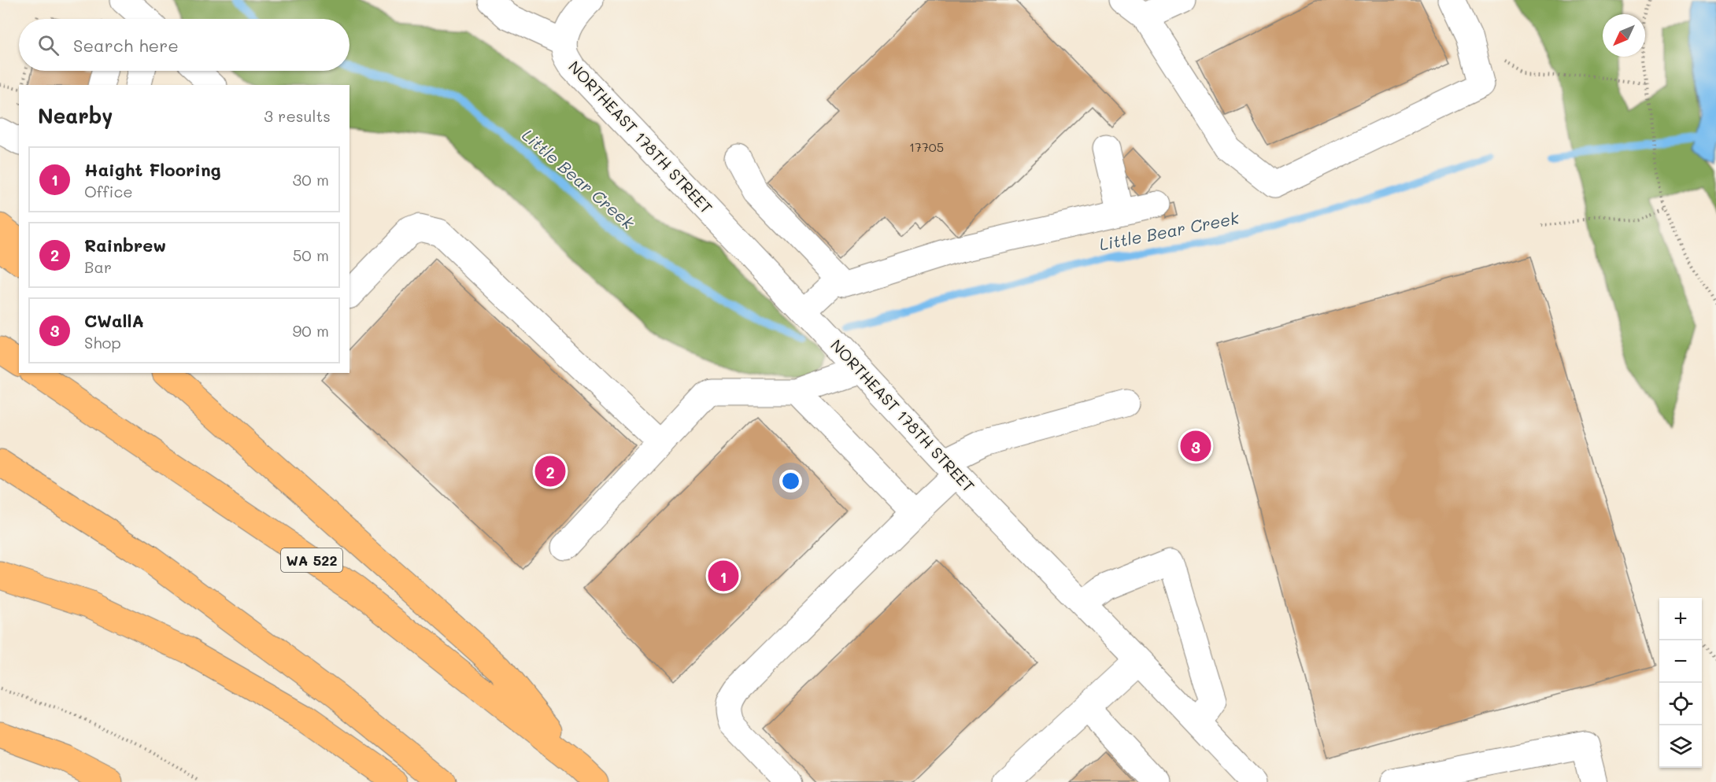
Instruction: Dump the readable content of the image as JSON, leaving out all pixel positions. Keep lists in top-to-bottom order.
{
  "streets": {
    "main road": ["WA 522"],
    "street": ["NORTHEAST 178TH STREET"]
  },
  "water": ["Little Bear Creek"],
  "house_numbers": ["17705"],
  "north": "bottom left",
  "page": {
    "search": "Search here",
    "heading": ["Nearby", "3 results"],
    "list": [
      {
        "mark": "1",
        "name": "Haight Flooring",
        "note": "Office",
        "value": "30 m"
      },
      {
        "mark": "2",
        "name": "Rainbrew",
        "note": "Bar",
        "value": "50 m"
      },
      {
        "mark": "3",
        "name": "CWallA",
        "note": "Shop",
        "value": "90 m"
      }
    ],
    "pins": ["3", "2", "1"],
    "map_buttons": ["+", "−"]
  }
}
